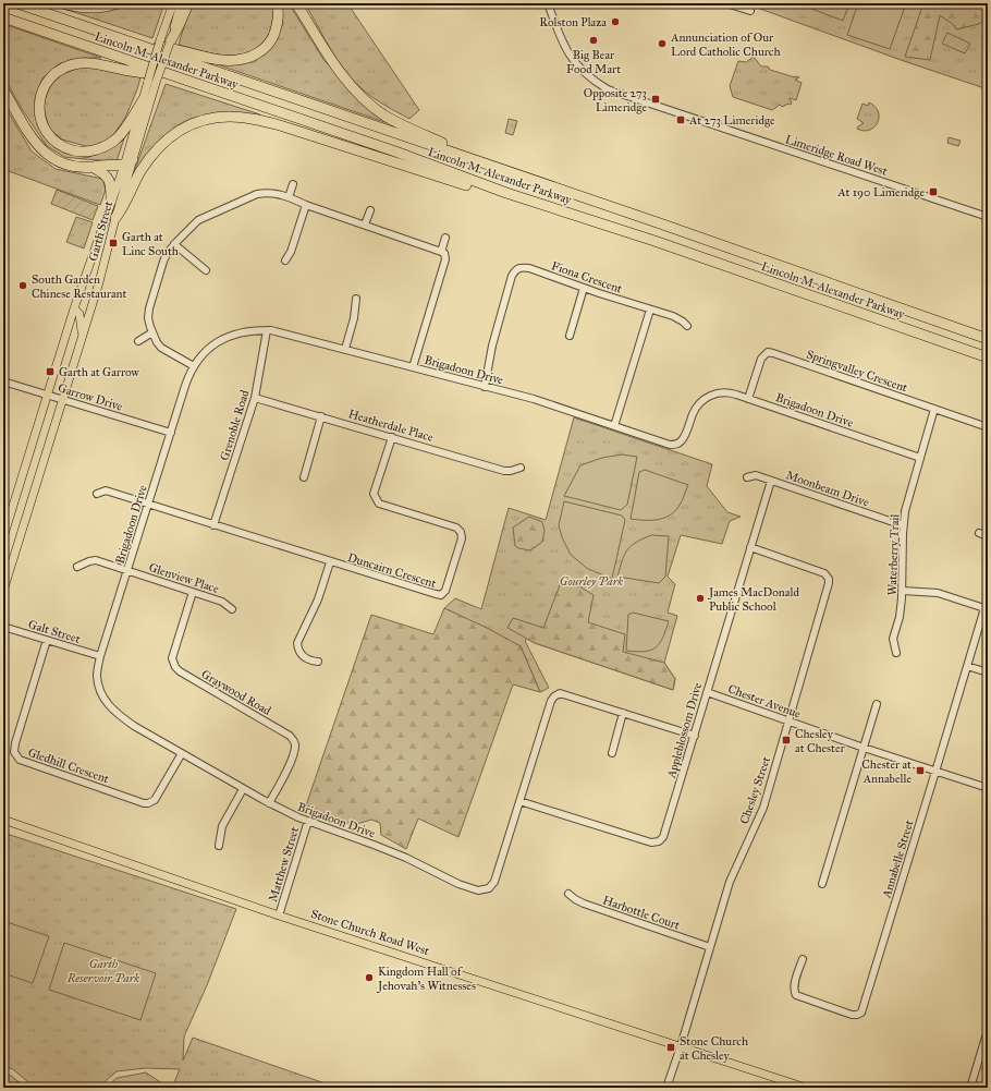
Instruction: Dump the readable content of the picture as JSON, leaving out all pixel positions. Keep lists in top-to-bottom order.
{
  "streets": {
    "highway": ["Lincoln M. Alexander Parkway"],
    "main road": ["Garth Street", "Stone Church Road West"],
    "street": [
      "Limeridge Road West",
      "Fiona Crescent",
      "Brigadoon Drive",
      "Springvalley Crescent",
      "Garrow Drive",
      "Grenoble Road",
      "Heatherdale Place",
      "Moonbeam Drive",
      "Waterberry Trail",
      "Duncairn Crescent",
      "Glenview Place",
      "Galt Street",
      "Graywood Road",
      "Chester Avenue",
      "Appleblossom Drive",
      "Gledhill Crescent",
      "Chesley Street",
      "Annabelle Street",
      "Matthew Street",
      "Harbottle Court"
    ]
  },
  "crossings": [
    ["Garth Street", "Garrow Drive"],
    ["Fiona Crescent", "Brigadoon Drive"],
    ["Brigadoon Drive", "Springvalley Crescent"],
    ["Brigadoon Drive", "Garrow Drive"],
    ["Brigadoon Drive", "Grenoble Road"],
    ["Brigadoon Drive", "Waterberry Trail"],
    ["Brigadoon Drive", "Duncairn Crescent"],
    ["Brigadoon Drive", "Glenview Place"],
    ["Brigadoon Drive", "Galt Street"],
    ["Brigadoon Drive", "Graywood Road"],
    ["Brigadoon Drive", "Appleblossom Drive"],
    ["Brigadoon Drive", "Gledhill Crescent"],
    ["Brigadoon Drive", "Matthew Street"],
    ["Springvalley Crescent", "Waterberry Trail"],
    ["Grenoble Road", "Heatherdale Place"],
    ["Grenoble Road", "Duncairn Crescent"],
    ["Heatherdale Place", "Duncairn Crescent"],
    ["Moonbeam Drive", "Waterberry Trail"],
    ["Moonbeam Drive", "Appleblossom Drive"],
    ["Glenview Place", "Graywood Road"],
    ["Galt Street", "Gledhill Crescent"],
    ["Chester Avenue", "Appleblossom Drive"],
    ["Chester Avenue", "Chesley Street"],
    ["Chester Avenue", "Annabelle Street"],
    ["Appleblossom Drive", "Chesley Street"],
    ["Chesley Street", "Harbottle Court"],
    ["Chesley Street", "Stone Church Road West"],
    ["Matthew Street", "Stone Church Road West"]
  ],
  "parks": ["Gourley Park", "Garth Reservoir Park"],
  "places": {
    "other": [
      "Rolston Plaza",
      "Big Bear Food Mart",
      "Annunciation of Our Lord Catholic Church",
      "South Garden Chinese Restaurant",
      "James MacDonald Public School",
      "Kingdom Hall of Jehovah's Witnesses"
    ],
    "transit": [
      "Opposite 273 Limeridge",
      "At 273 Limeridge",
      "At 190 Limeridge",
      "Garth at Linc South",
      "Garth at Garrow",
      "Chesley at Chester",
      "Chester at Annabelle",
      "Stone Church at Chesley"
    ]
  }
}
